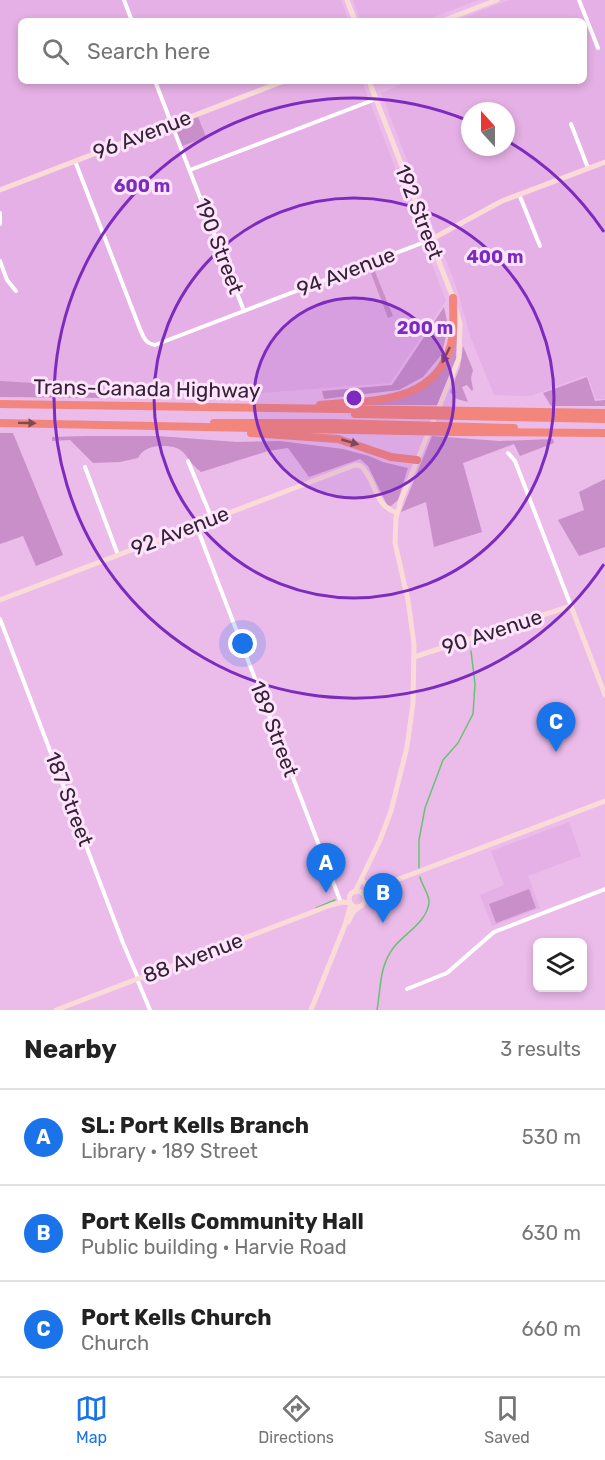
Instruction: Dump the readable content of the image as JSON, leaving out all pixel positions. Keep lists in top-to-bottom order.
{
  "streets": {
    "highway": ["Trans-Canada Highway"],
    "main road": [
      "96 Avenue",
      "192 Street",
      "94 Avenue",
      "92 Avenue",
      "90 Avenue",
      "88 Avenue"
    ],
    "street": ["190 Street", "189 Street", "187 Street"]
  },
  "crossings": [
    ["96 Avenue", "190 Street"],
    ["96 Avenue", "94 Avenue"],
    ["192 Street", "94 Avenue"],
    ["192 Street", "92 Avenue"],
    ["192 Street", "90 Avenue"],
    ["190 Street", "94 Avenue"],
    ["92 Avenue", "189 Street"],
    ["189 Street", "88 Avenue"],
    ["187 Street", "88 Avenue"]
  ],
  "north": "top",
  "page": {
    "search": "Search here",
    "pins": ["C", "A", "B"],
    "heading": ["Nearby", "3 results"],
    "list": [
      {
        "mark": "A",
        "name": "SL: Port Kells Branch",
        "note": "Library · 189 Street",
        "value": "530 m"
      },
      {
        "mark": "B",
        "name": "Port Kells Community Hall",
        "note": "Public building · Harvie Road",
        "value": "630 m"
      },
      {
        "mark": "C",
        "name": "Port Kells Church",
        "note": "Church",
        "value": "660 m"
      }
    ],
    "nav": ["Map", "Directions", "Saved"]
  },
  "rings": ["600 m", "400 m", "200 m"]
}
